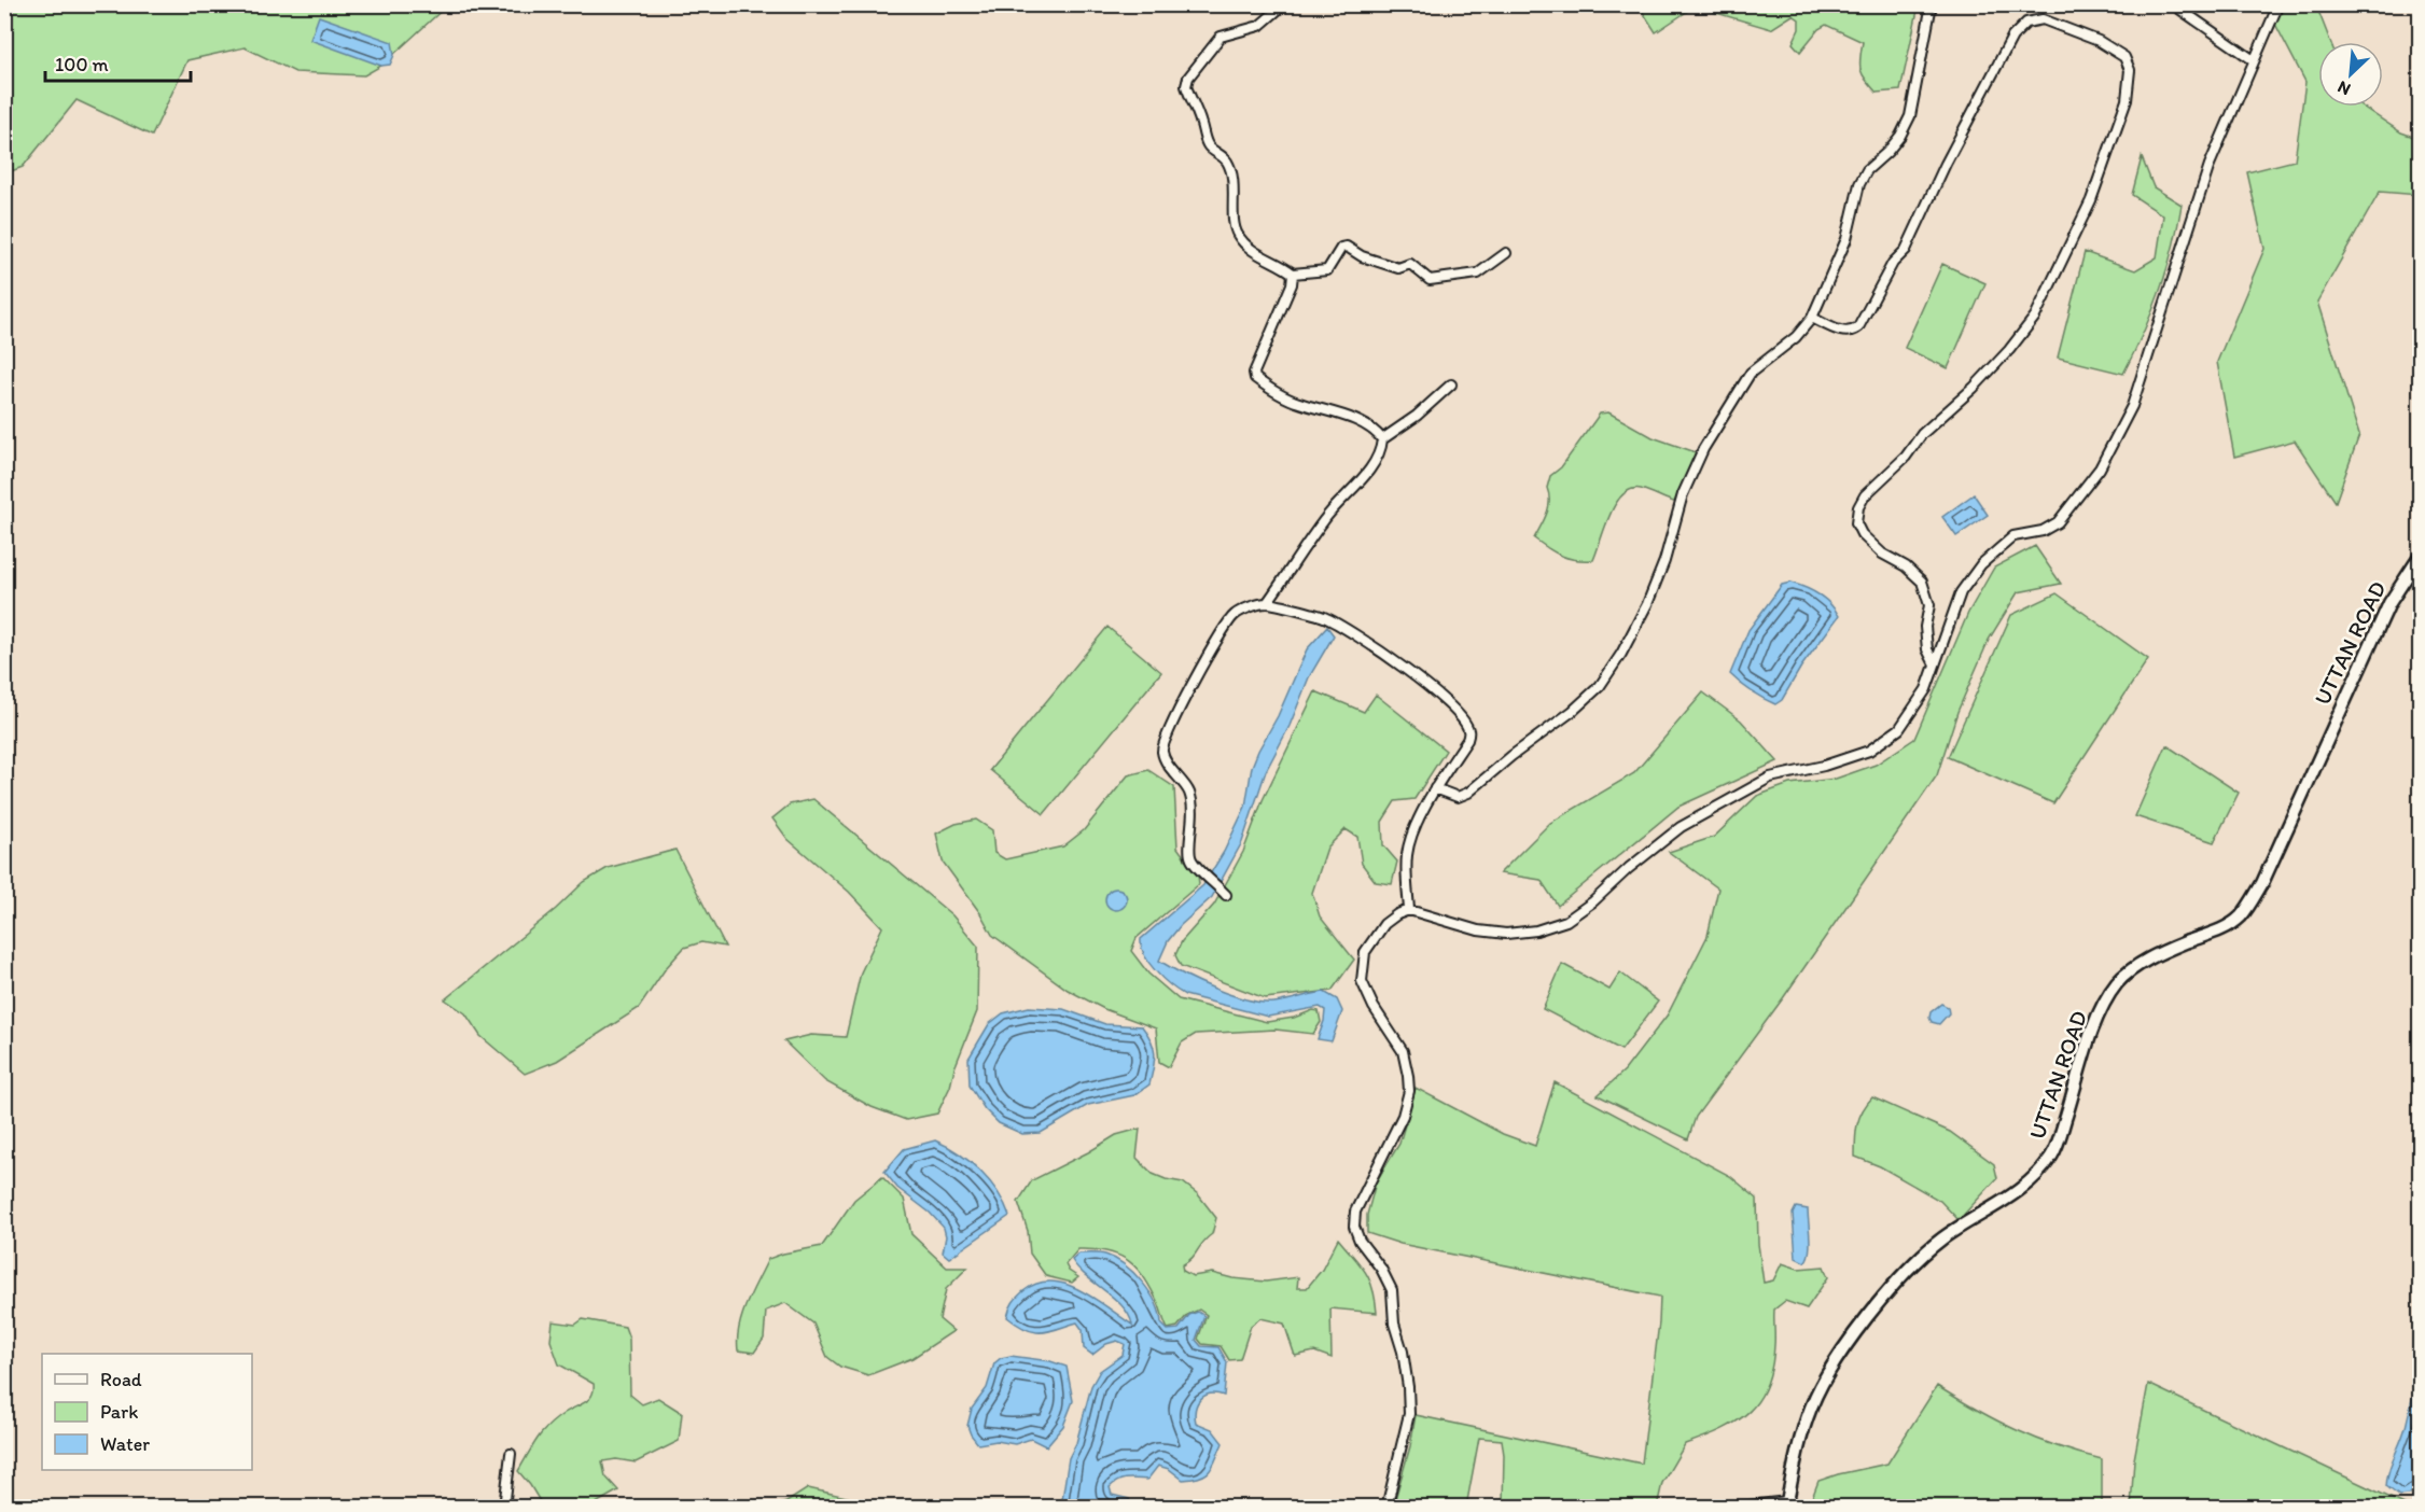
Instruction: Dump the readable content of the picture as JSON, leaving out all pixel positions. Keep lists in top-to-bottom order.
{
  "streets": {
    "main road": ["UTTAN ROAD"]
  },
  "legend": ["Road", "Park", "Water"],
  "scale_bar": "100 m",
  "north": "bottom left"
}
